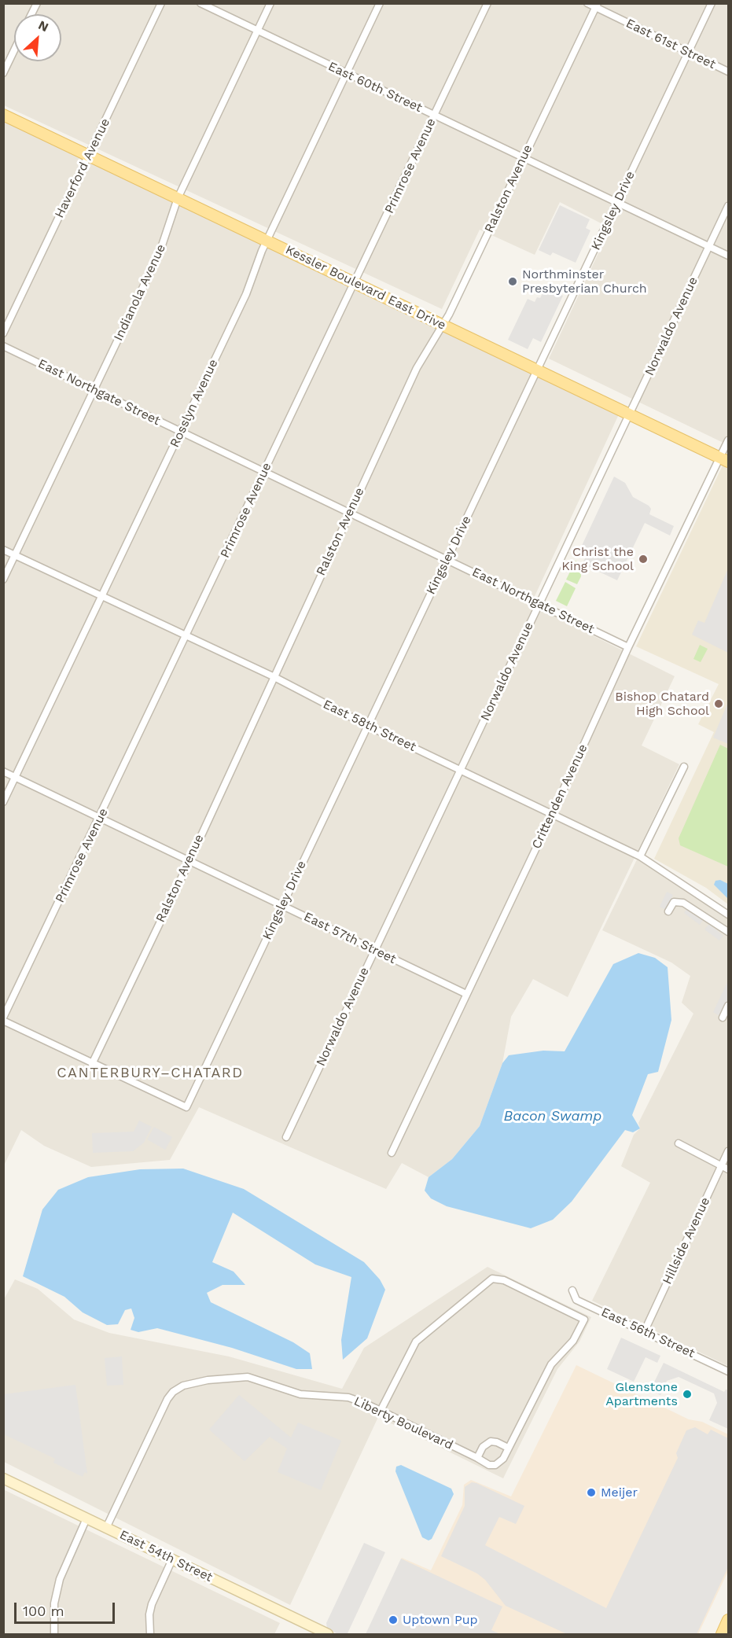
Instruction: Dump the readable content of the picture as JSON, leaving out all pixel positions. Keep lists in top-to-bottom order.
{
  "streets": {
    "main road": ["Kessler Boulevard East Drive"],
    "street": [
      "East 61st Street",
      "East 60th Street",
      "Primrose Avenue",
      "Haverford Avenue",
      "Ralston Avenue",
      "Kingsley Drive",
      "Indianola Avenue",
      "Norwaldo Avenue",
      "East Northgate Street",
      "Rosslyn Avenue",
      "East 58th Street",
      "Crittenden Avenue",
      "East 57th Street",
      "Hillside Avenue",
      "East 56th Street",
      "Liberty Boulevard",
      "East 54th Street"
    ]
  },
  "crossings": [
    ["East 61st Street", "Ralston Avenue"],
    ["East 61st Street", "Kingsley Drive"],
    ["East 60th Street", "Primrose Avenue"],
    ["East 60th Street", "Ralston Avenue"],
    ["East 60th Street", "Kingsley Drive"],
    ["East 60th Street", "Indianola Avenue"],
    ["East 60th Street", "Norwaldo Avenue"],
    ["East 60th Street", "Rosslyn Avenue"],
    ["Primrose Avenue", "Kessler Boulevard East Drive"],
    ["Primrose Avenue", "East Northgate Street"],
    ["Primrose Avenue", "East 58th Street"],
    ["Primrose Avenue", "East 57th Street"],
    ["Haverford Avenue", "Kessler Boulevard East Drive"],
    ["Ralston Avenue", "Kingsley Drive"],
    ["Ralston Avenue", "Kessler Boulevard East Drive"],
    ["Ralston Avenue", "East Northgate Street"],
    ["Ralston Avenue", "East 58th Street"],
    ["Ralston Avenue", "East 57th Street"],
    ["Kingsley Drive", "Kessler Boulevard East Drive"],
    ["Kingsley Drive", "East Northgate Street"],
    ["Kingsley Drive", "East 58th Street"],
    ["Kingsley Drive", "East 57th Street"],
    ["Kessler Boulevard East Drive", "Indianola Avenue"],
    ["Kessler Boulevard East Drive", "Norwaldo Avenue"],
    ["Kessler Boulevard East Drive", "Rosslyn Avenue"],
    ["Kessler Boulevard East Drive", "Crittenden Avenue"],
    ["Indianola Avenue", "East Northgate Street"],
    ["Indianola Avenue", "East 58th Street"],
    ["Norwaldo Avenue", "East Northgate Street"],
    ["Norwaldo Avenue", "East 58th Street"],
    ["Norwaldo Avenue", "East 57th Street"],
    ["East Northgate Street", "Rosslyn Avenue"],
    ["East Northgate Street", "Crittenden Avenue"],
    ["Rosslyn Avenue", "East 58th Street"],
    ["Rosslyn Avenue", "East 57th Street"],
    ["East 58th Street", "Crittenden Avenue"],
    ["Crittenden Avenue", "East 57th Street"],
    ["Hillside Avenue", "East 56th Street"],
    ["Liberty Boulevard", "East 54th Street"]
  ],
  "districts": ["CANTERBURY–CHATARD"],
  "water": ["Bacon Swamp"],
  "places": [
    "Northminster Presbyterian Church",
    "Christ the King School",
    "Bishop Chatard High School",
    "Glenstone Apartments",
    "Meijer",
    "Uptown Pup"
  ],
  "scale_bar": "100 m",
  "north": "top right"
}
